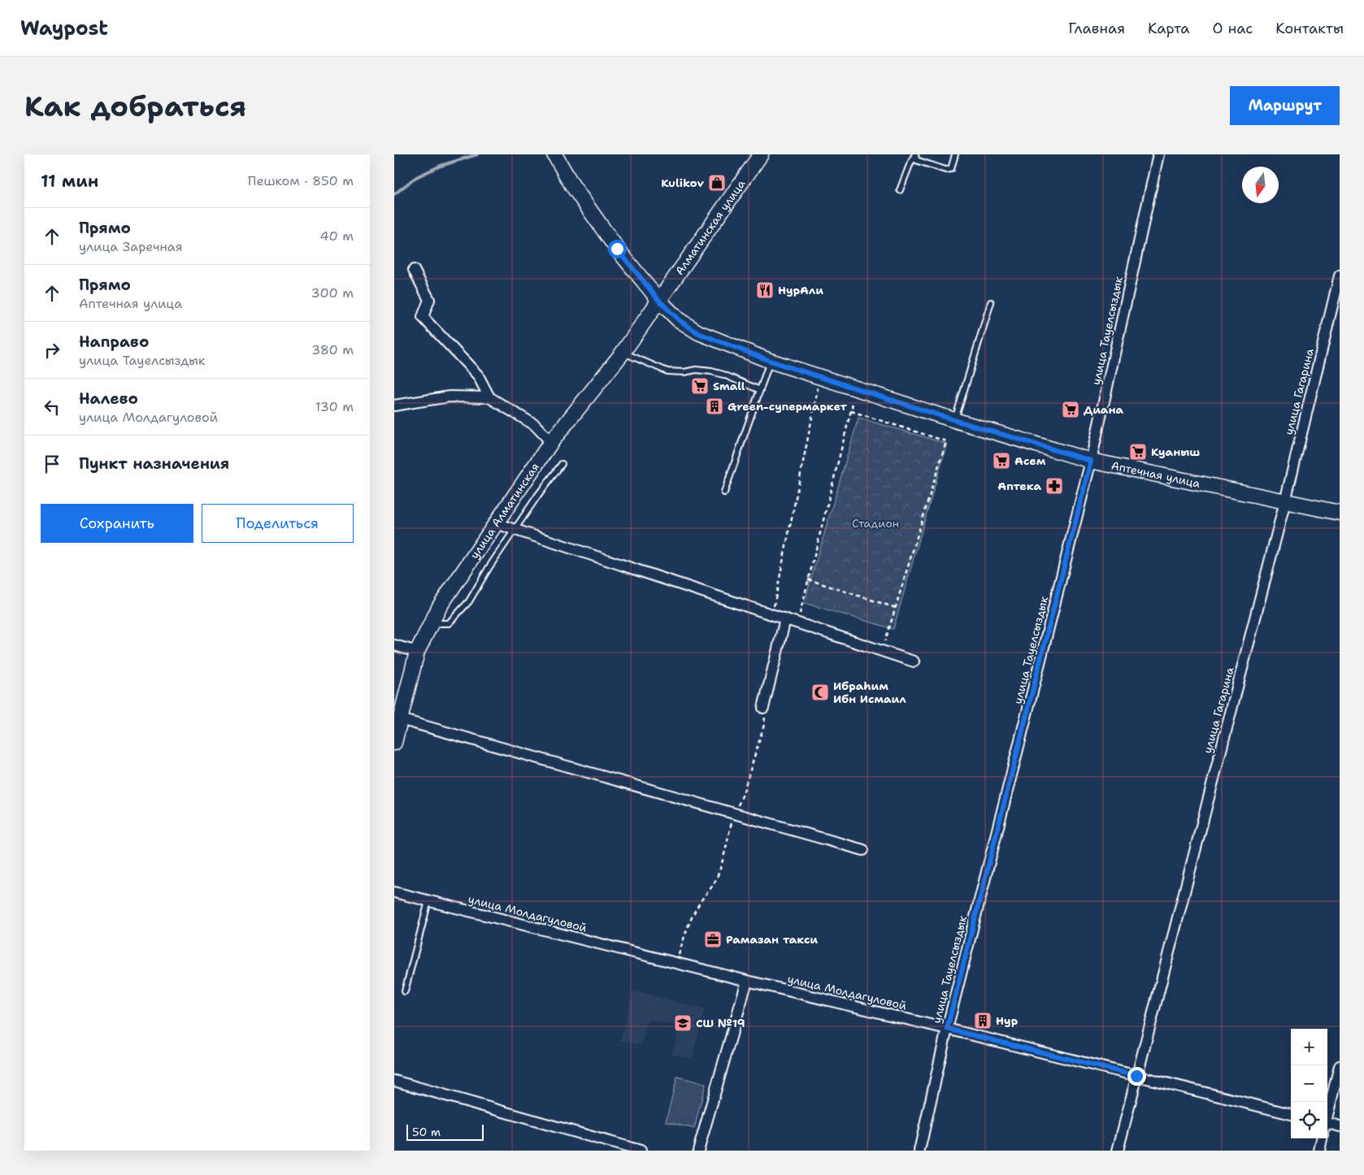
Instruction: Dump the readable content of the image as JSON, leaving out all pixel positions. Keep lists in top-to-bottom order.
{
  "streets": {
    "main road": ["Алматинская улица", "Аптечная улица", "улица Алматинская"],
    "street": ["улица Тауелсыздык", "улица Гагарина", "улица Молдагуловой"]
  },
  "crossings": [
    ["Алматинская улица", "Аптечная улица"],
    ["Алматинская улица", "улица Алматинская"],
    ["улица Тауелсыздык", "Аптечная улица"],
    ["улица Тауелсыздык", "улица Молдагуловой"],
    ["улица Гагарина", "Аптечная улица"],
    ["улица Гагарина", "улица Молдагуловой"],
    ["Аптечная улица", "улица Алматинская"]
  ],
  "parks": ["Стадион"],
  "places": {
    "shop": ["Kulikov"],
    "restaurant": ["НурАли"],
    "supermarket": [
      "Small",
      "Диана",
      "Куаныш",
      "Асем"
    ],
    "building": ["Green-супермаркет", "Нур"],
    "pharmacy": ["Аптека"],
    "mosque": ["Ибраһим Ибн Исмаил"],
    "office": ["Рамазан такси"],
    "school or university": ["СШ №19"]
  },
  "scale_bar": "50 m",
  "north": "bottom",
  "page": {
    "header": "Waypost",
    "nav": [
      "Главная",
      "Карта",
      "О нас",
      "Контакты"
    ],
    "buttons": [
      "Маршрут",
      ["Сохранить", "Поделиться"]
    ],
    "title": "Как добраться",
    "heading": ["11 мин", "Пешком · 850 m"],
    "list": [
      ["Прямо", "улица Заречная", "40 m"],
      ["Прямо", "Аптечная улица", "300 m"],
      ["Направо", "улица Тауелсыздык", "380 m"],
      ["Налево", "улица Молдагуловой", "130 m"],
      "Пункт назначения"
    ],
    "map_buttons": ["+", "−"],
    "scale": "50 m"
  }
}
